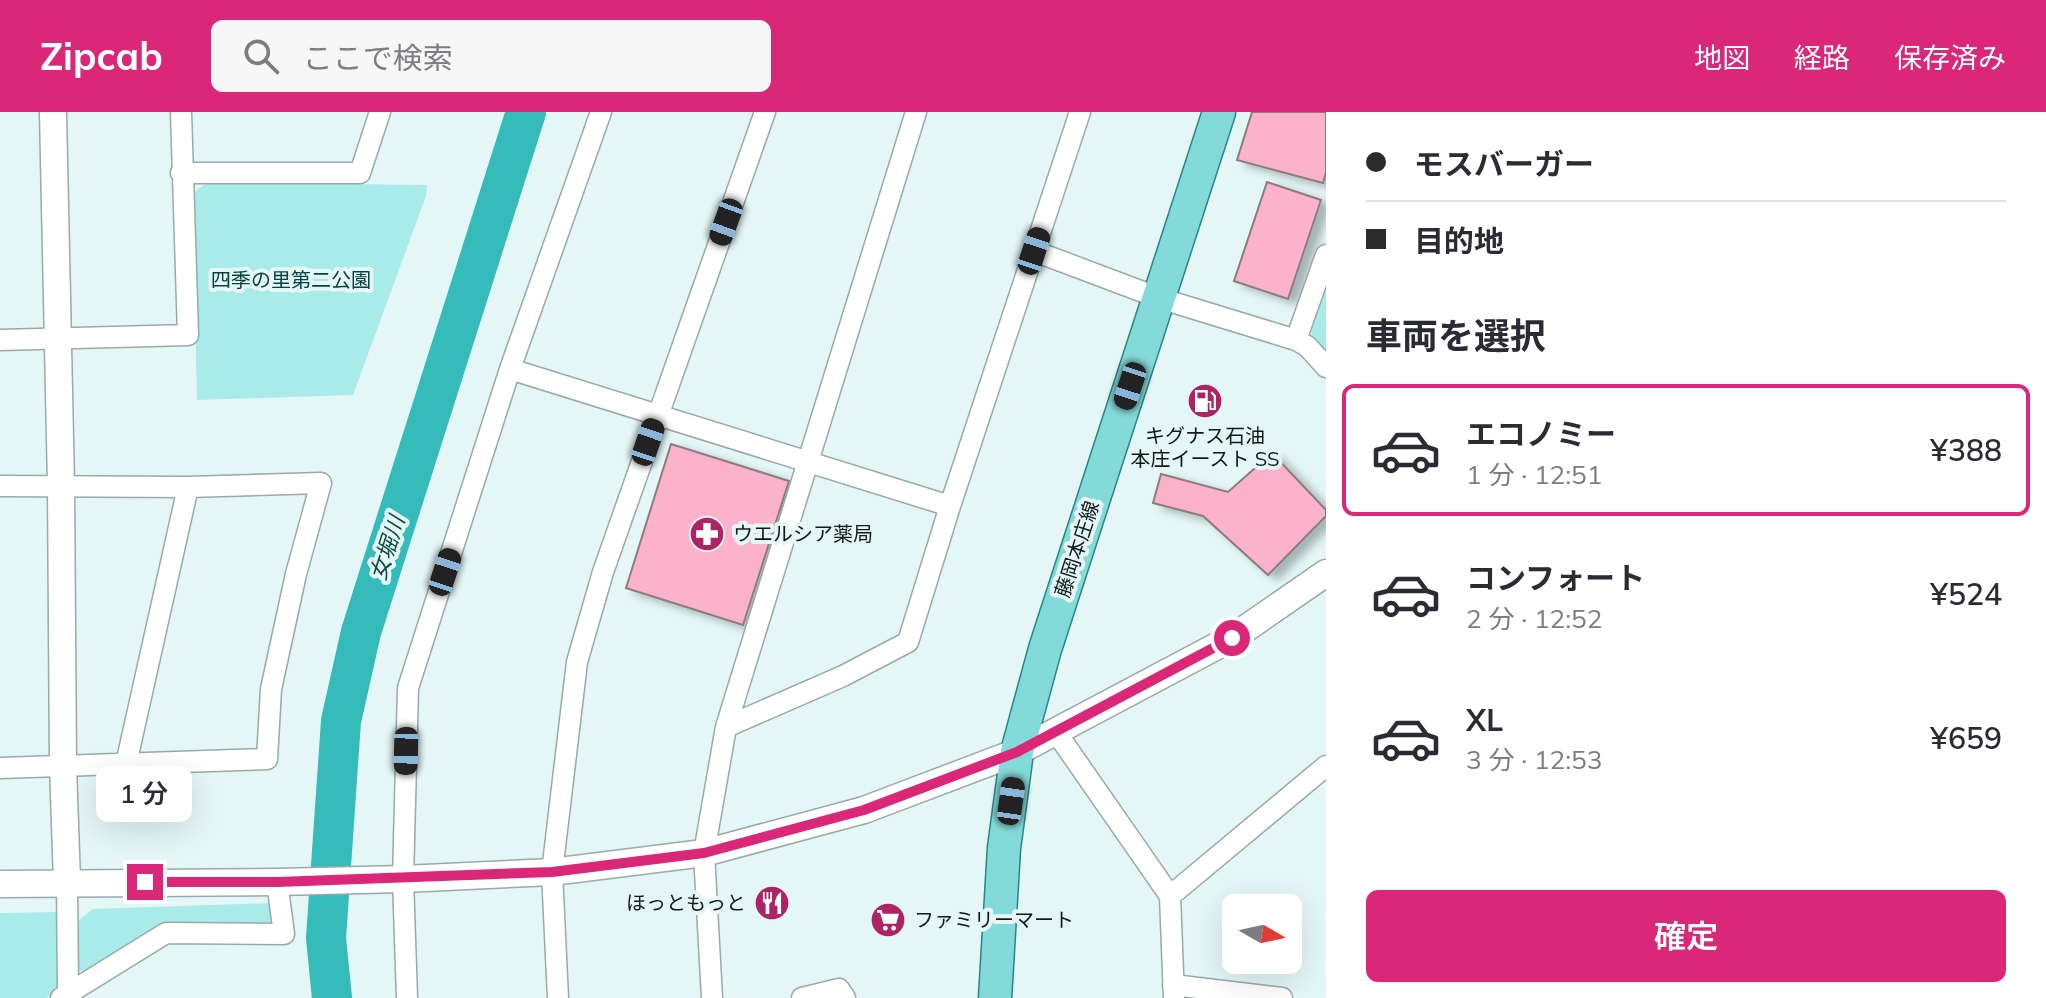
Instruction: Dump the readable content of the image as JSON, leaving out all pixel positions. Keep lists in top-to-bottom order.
{
  "streets": {
    "main road": ["藤岡本庄線"]
  },
  "water": ["女堀川"],
  "parks": ["四季の里第二公園"],
  "places": {
    "fuel station": ["キグナス石油 本庄イースト SS"],
    "pharmacy": ["ウエルシア薬局"],
    "restaurant": ["ほっともっと"],
    "supermarket": ["ファミリーマート"]
  },
  "north": "right",
  "page": {
    "header": "Zipcab",
    "search": "ここで検索",
    "nav": ["地図", "経路", "保存済み"],
    "banner": ["モスバーガー", "目的地"],
    "heading": "車両を選択",
    "list": [
      {
        "name": "エコノミー",
        "note": "1 分 · 12:51",
        "value": "¥388"
      },
      {
        "name": "コンフォート",
        "note": "2 分 · 12:52",
        "value": "¥524"
      },
      {
        "name": "XL",
        "note": "3 分 · 12:53",
        "value": "¥659"
      }
    ],
    "bubble": "1 分",
    "buttons": "確定"
  }
}
